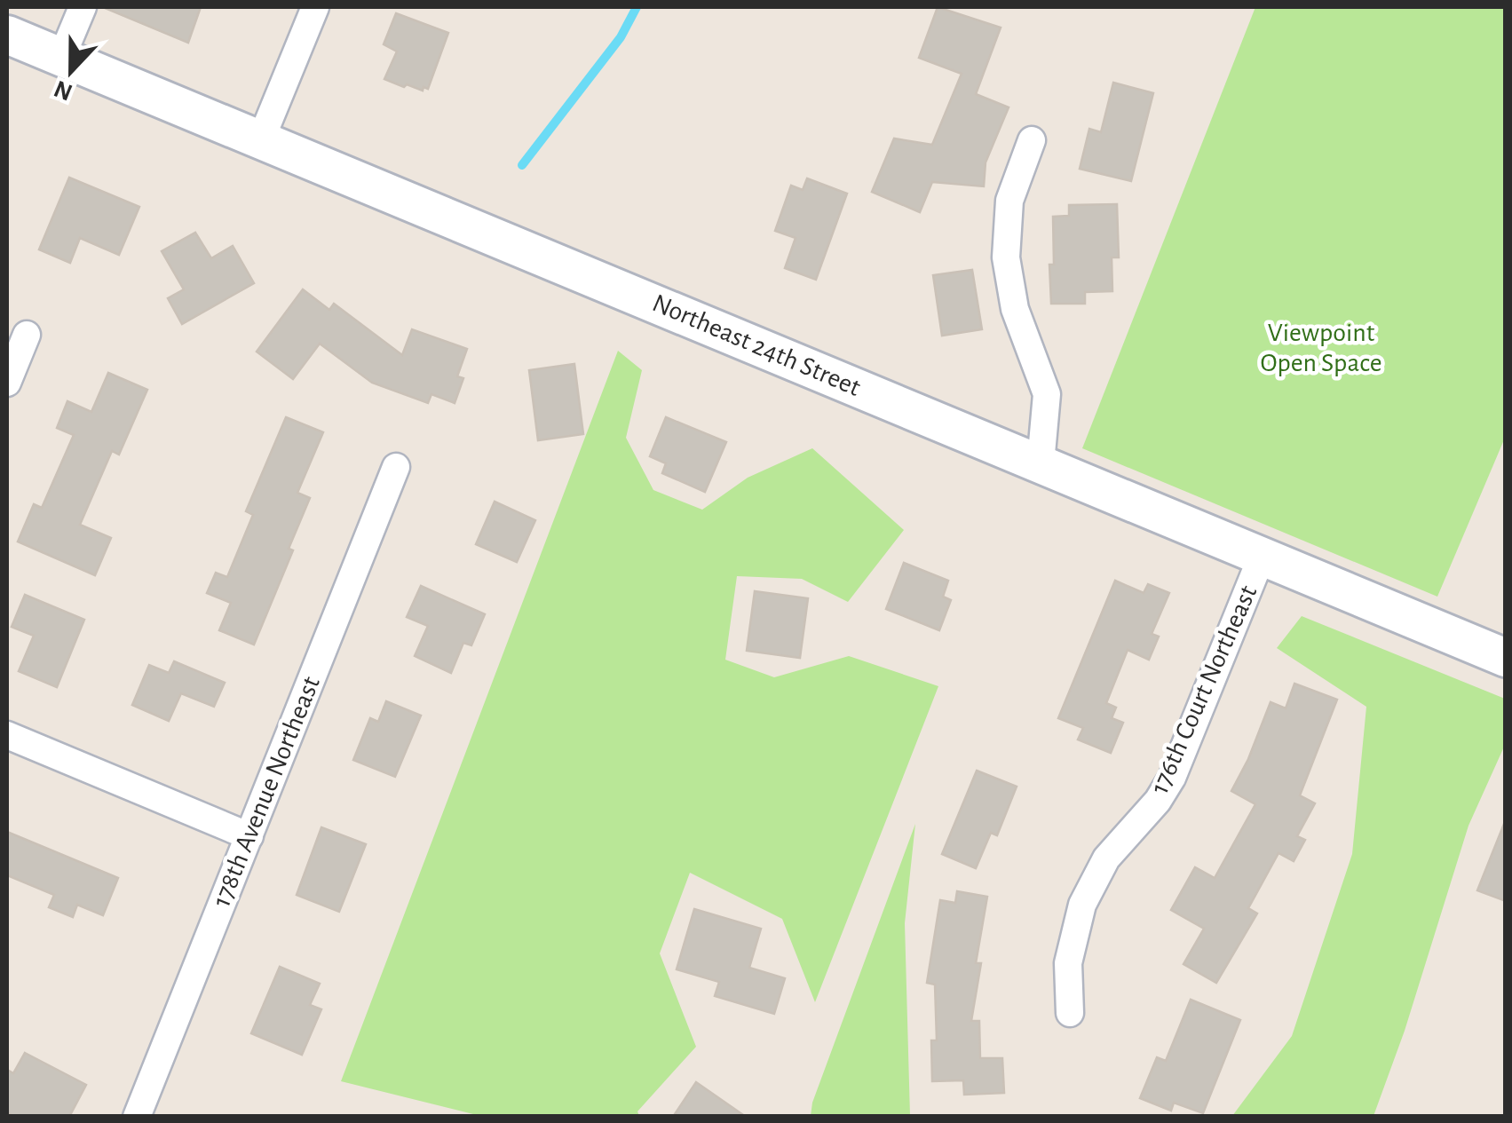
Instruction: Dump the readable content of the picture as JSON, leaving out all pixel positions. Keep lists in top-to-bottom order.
{
  "streets": {
    "main road": ["Northeast 24th Street"],
    "street": ["176th Court Northeast", "178th Avenue Northeast"]
  },
  "crossings": [
    ["Northeast 24th Street", "176th Court Northeast"]
  ],
  "parks": ["Viewpoint Open Space"],
  "north": "bottom"
}
